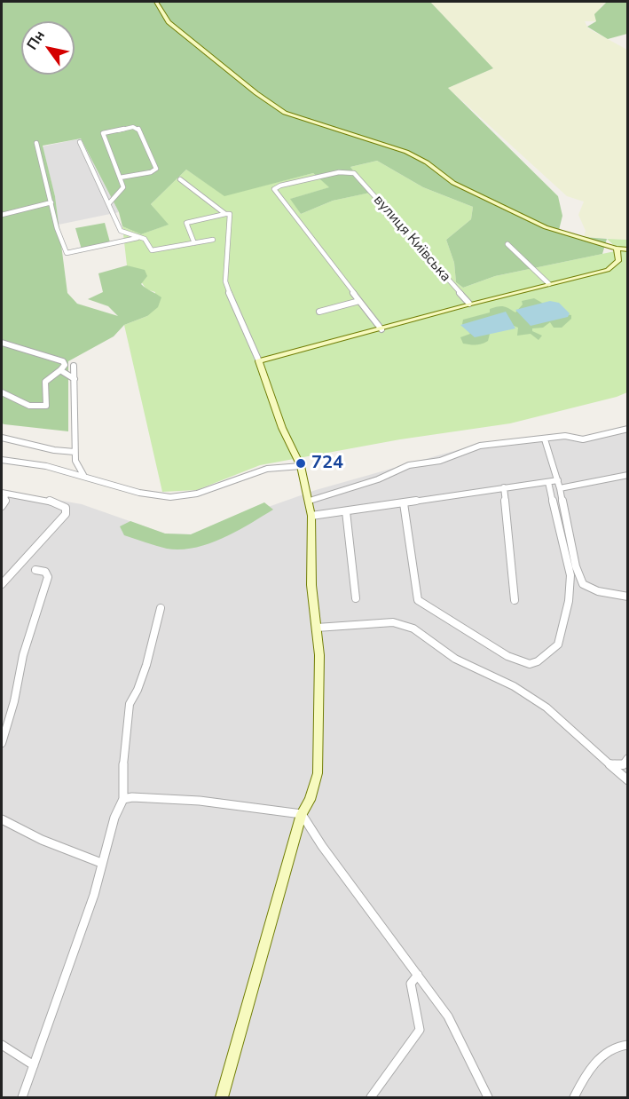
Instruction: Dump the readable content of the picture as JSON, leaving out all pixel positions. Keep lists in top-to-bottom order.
{
  "streets": {
    "street": ["вулиця Київська"]
  },
  "places": ["724"],
  "north": "top left"
}
